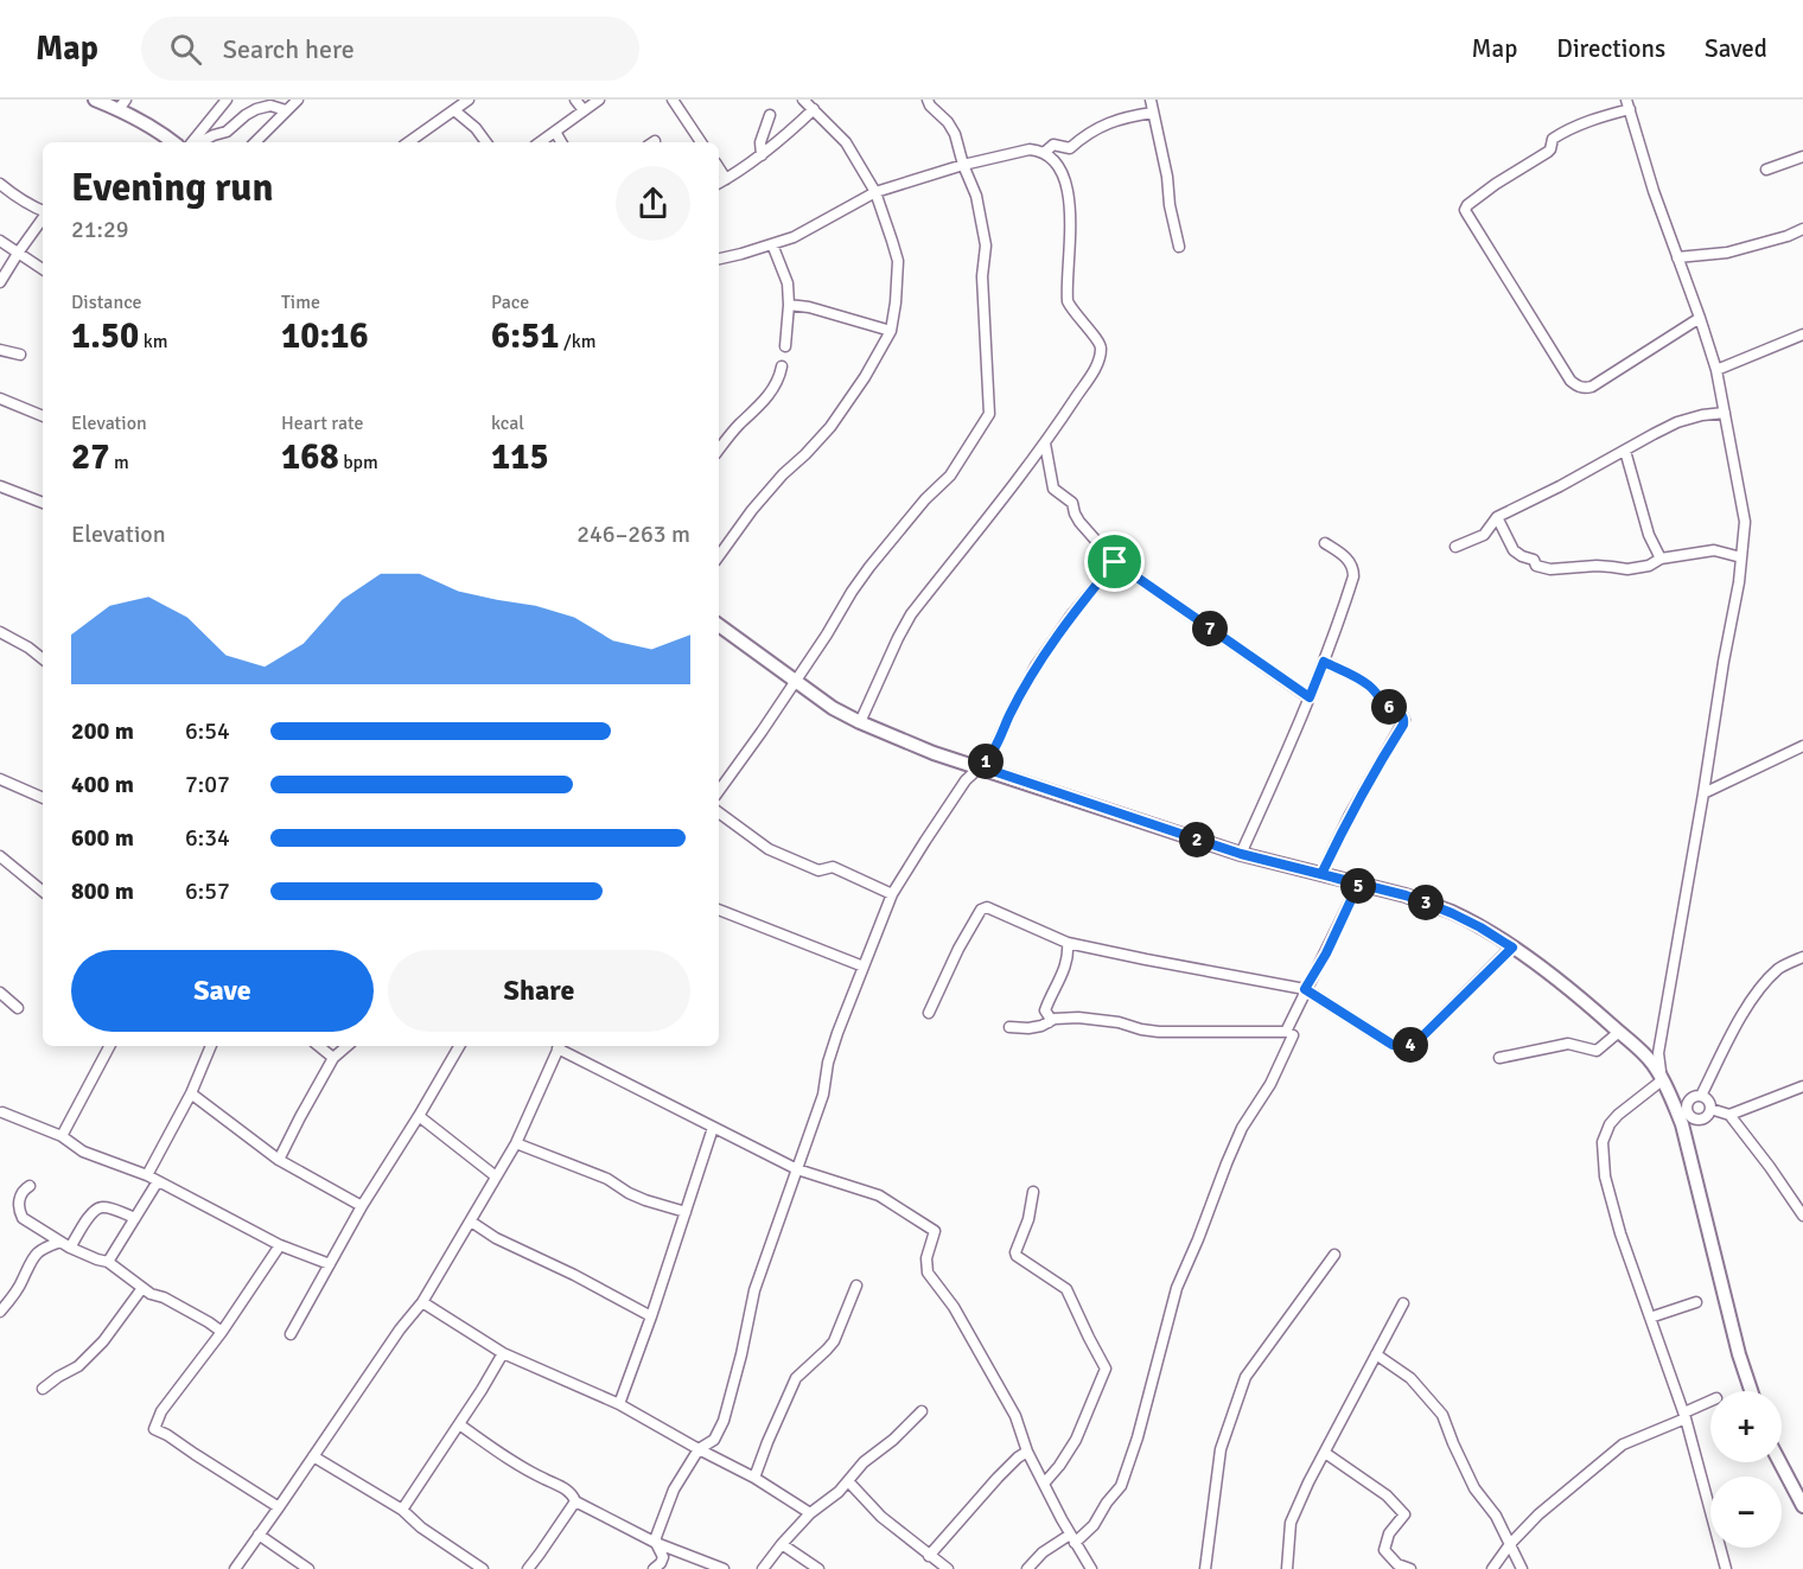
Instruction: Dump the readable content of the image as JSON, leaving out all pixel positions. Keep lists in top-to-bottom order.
{
  "page": {
    "header": "Map",
    "search": "Search here",
    "nav": ["Map", "Directions", "Saved"],
    "heading": ["Evening run", "21:29"],
    "stats": [
      ["Distance", "1.50 km"],
      ["Time", "10:16"],
      ["Pace", "6:51 /km"],
      ["Elevation", "27 m"],
      ["Heart rate", "168 bpm"],
      ["kcal", "115"]
    ],
    "chart": ["Elevation", "246–263 m"],
    "pins": [
      "7",
      "6",
      "1",
      "2",
      "5",
      "3",
      "4"
    ],
    "list": [
      {
        "name": "200 m",
        "note": "6:54"
      },
      {
        "name": "400 m",
        "note": "7:07"
      },
      {
        "name": "600 m",
        "note": "6:34"
      },
      {
        "name": "800 m",
        "note": "6:57"
      }
    ],
    "buttons": ["Save", "Share"],
    "map_buttons": ["+", "−"]
  }
}
